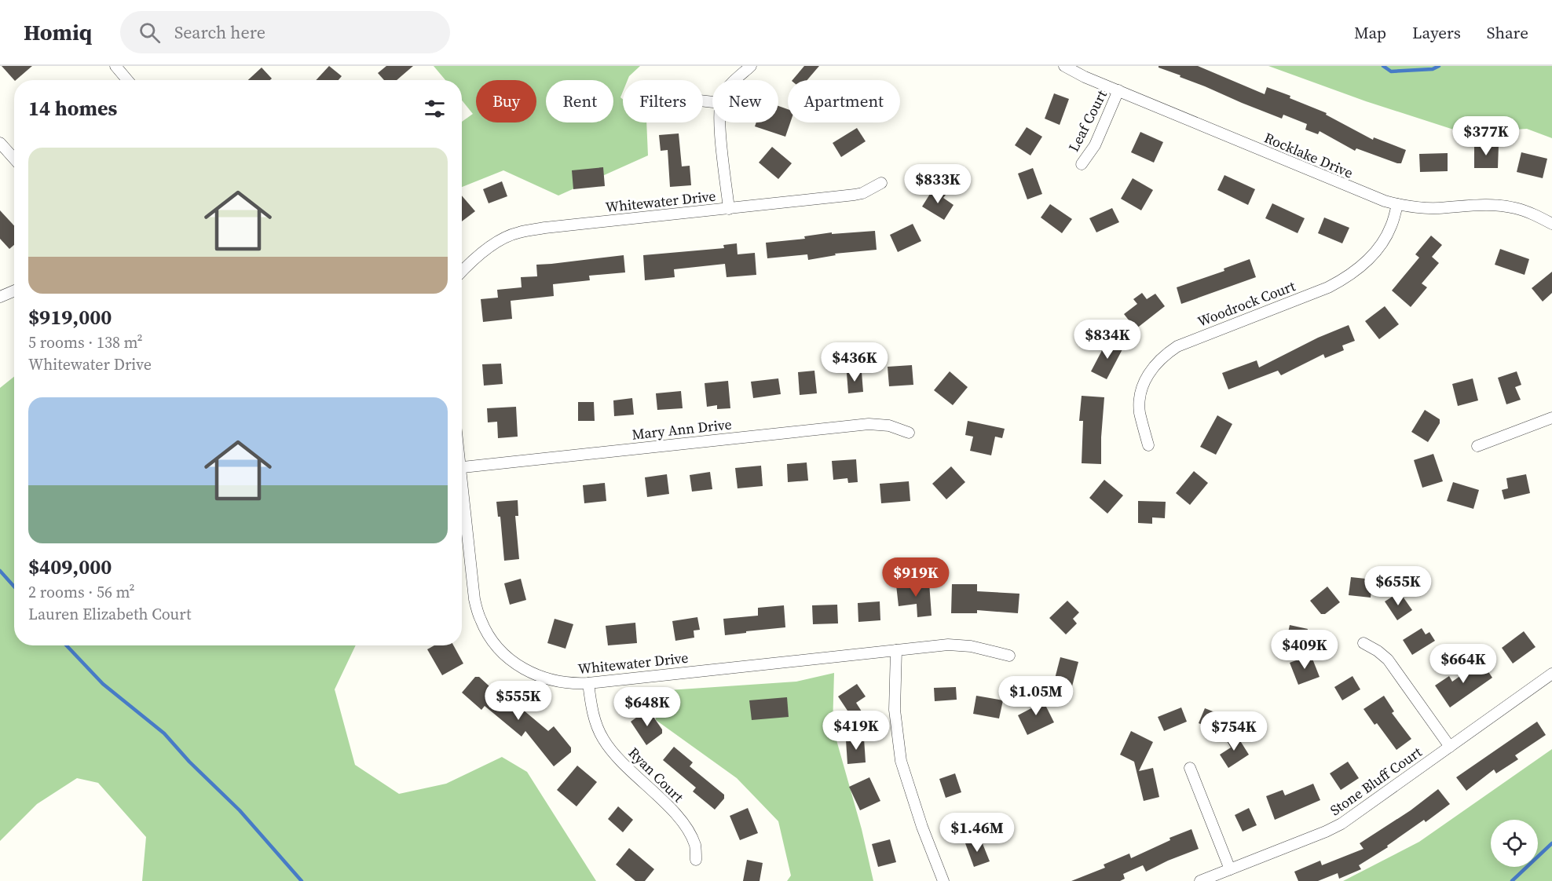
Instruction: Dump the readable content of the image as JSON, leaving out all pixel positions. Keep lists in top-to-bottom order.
{
  "streets": {
    "street": [
      "Leaf Court",
      "Rocklake Drive",
      "Whitewater Drive",
      "Woodrock Court",
      "Mary Ann Drive",
      "Ryan Court",
      "Stone Bluff Court"
    ]
  },
  "crossings": [
    ["Leaf Court", "Rocklake Drive"],
    ["Rocklake Drive", "Woodrock Court"],
    ["Whitewater Drive", "Ryan Court"]
  ],
  "page": {
    "header": "Homiq",
    "search": "Search here",
    "nav": ["Map", "Layers", "Share"],
    "chip": [
      "Buy",
      "Rent",
      "Filters",
      "New",
      "Apartment"
    ],
    "heading": "14 homes",
    "price": [
      "$377K",
      "$833K",
      "$834K",
      "$436K",
      "$919K",
      "$655K",
      "$409K",
      "$664K",
      "$1.05M",
      "$555K",
      "$648K",
      "$419K",
      "$754K",
      "$1.46M"
    ],
    "list": [
      {
        "name": "$919,000",
        "note": "5 rooms · 138 m² · Whitewater Drive"
      },
      {
        "name": "$409,000",
        "note": "2 rooms · 56 m² · Lauren Elizabeth Court"
      }
    ]
  }
}
